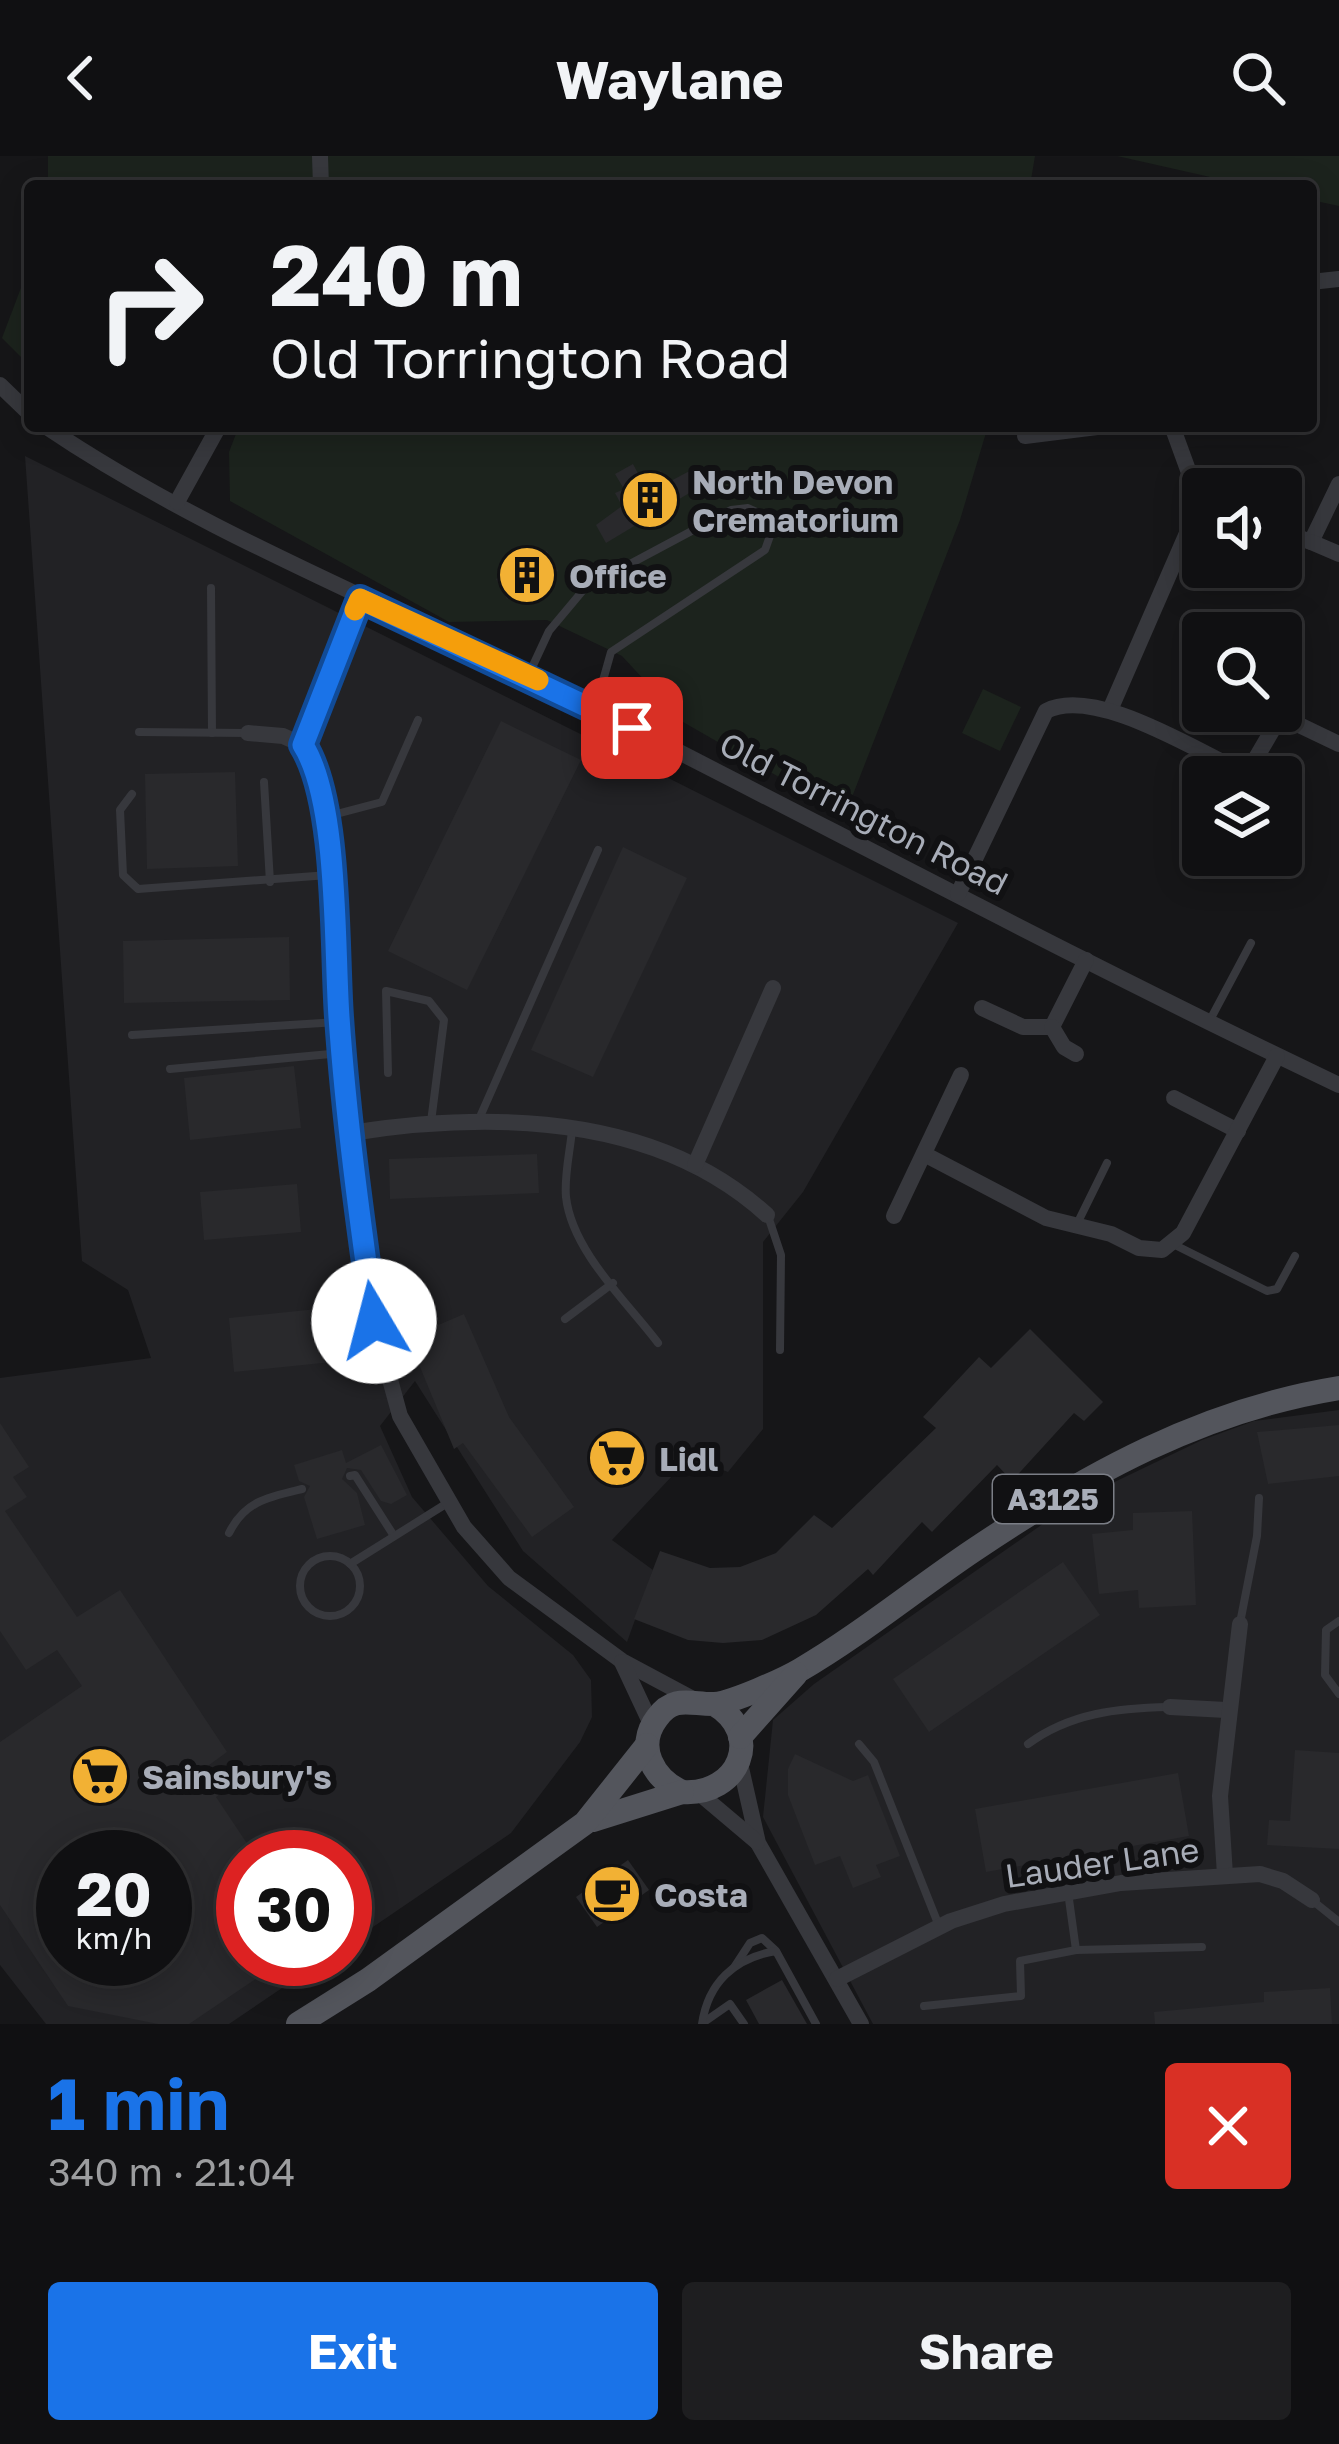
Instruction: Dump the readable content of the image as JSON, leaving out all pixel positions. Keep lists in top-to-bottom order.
{
  "streets": {
    "main road": ["A3125"],
    "street": ["Old Torrington Road", "Lauder Lane"]
  },
  "places": {
    "building": ["North Devon Crematorium", "Office"],
    "supermarket": ["Lidl", "Sainsbury's"],
    "cafe": ["Costa"]
  },
  "page": {
    "header": "Waylane",
    "turn": ["240 m", "Old Torrington Road"],
    "speed": "20 km/h",
    "limit": "30",
    "heading": ["1 min", "340 m · 21:04"],
    "buttons": ["Exit", "Share"]
  }
}
